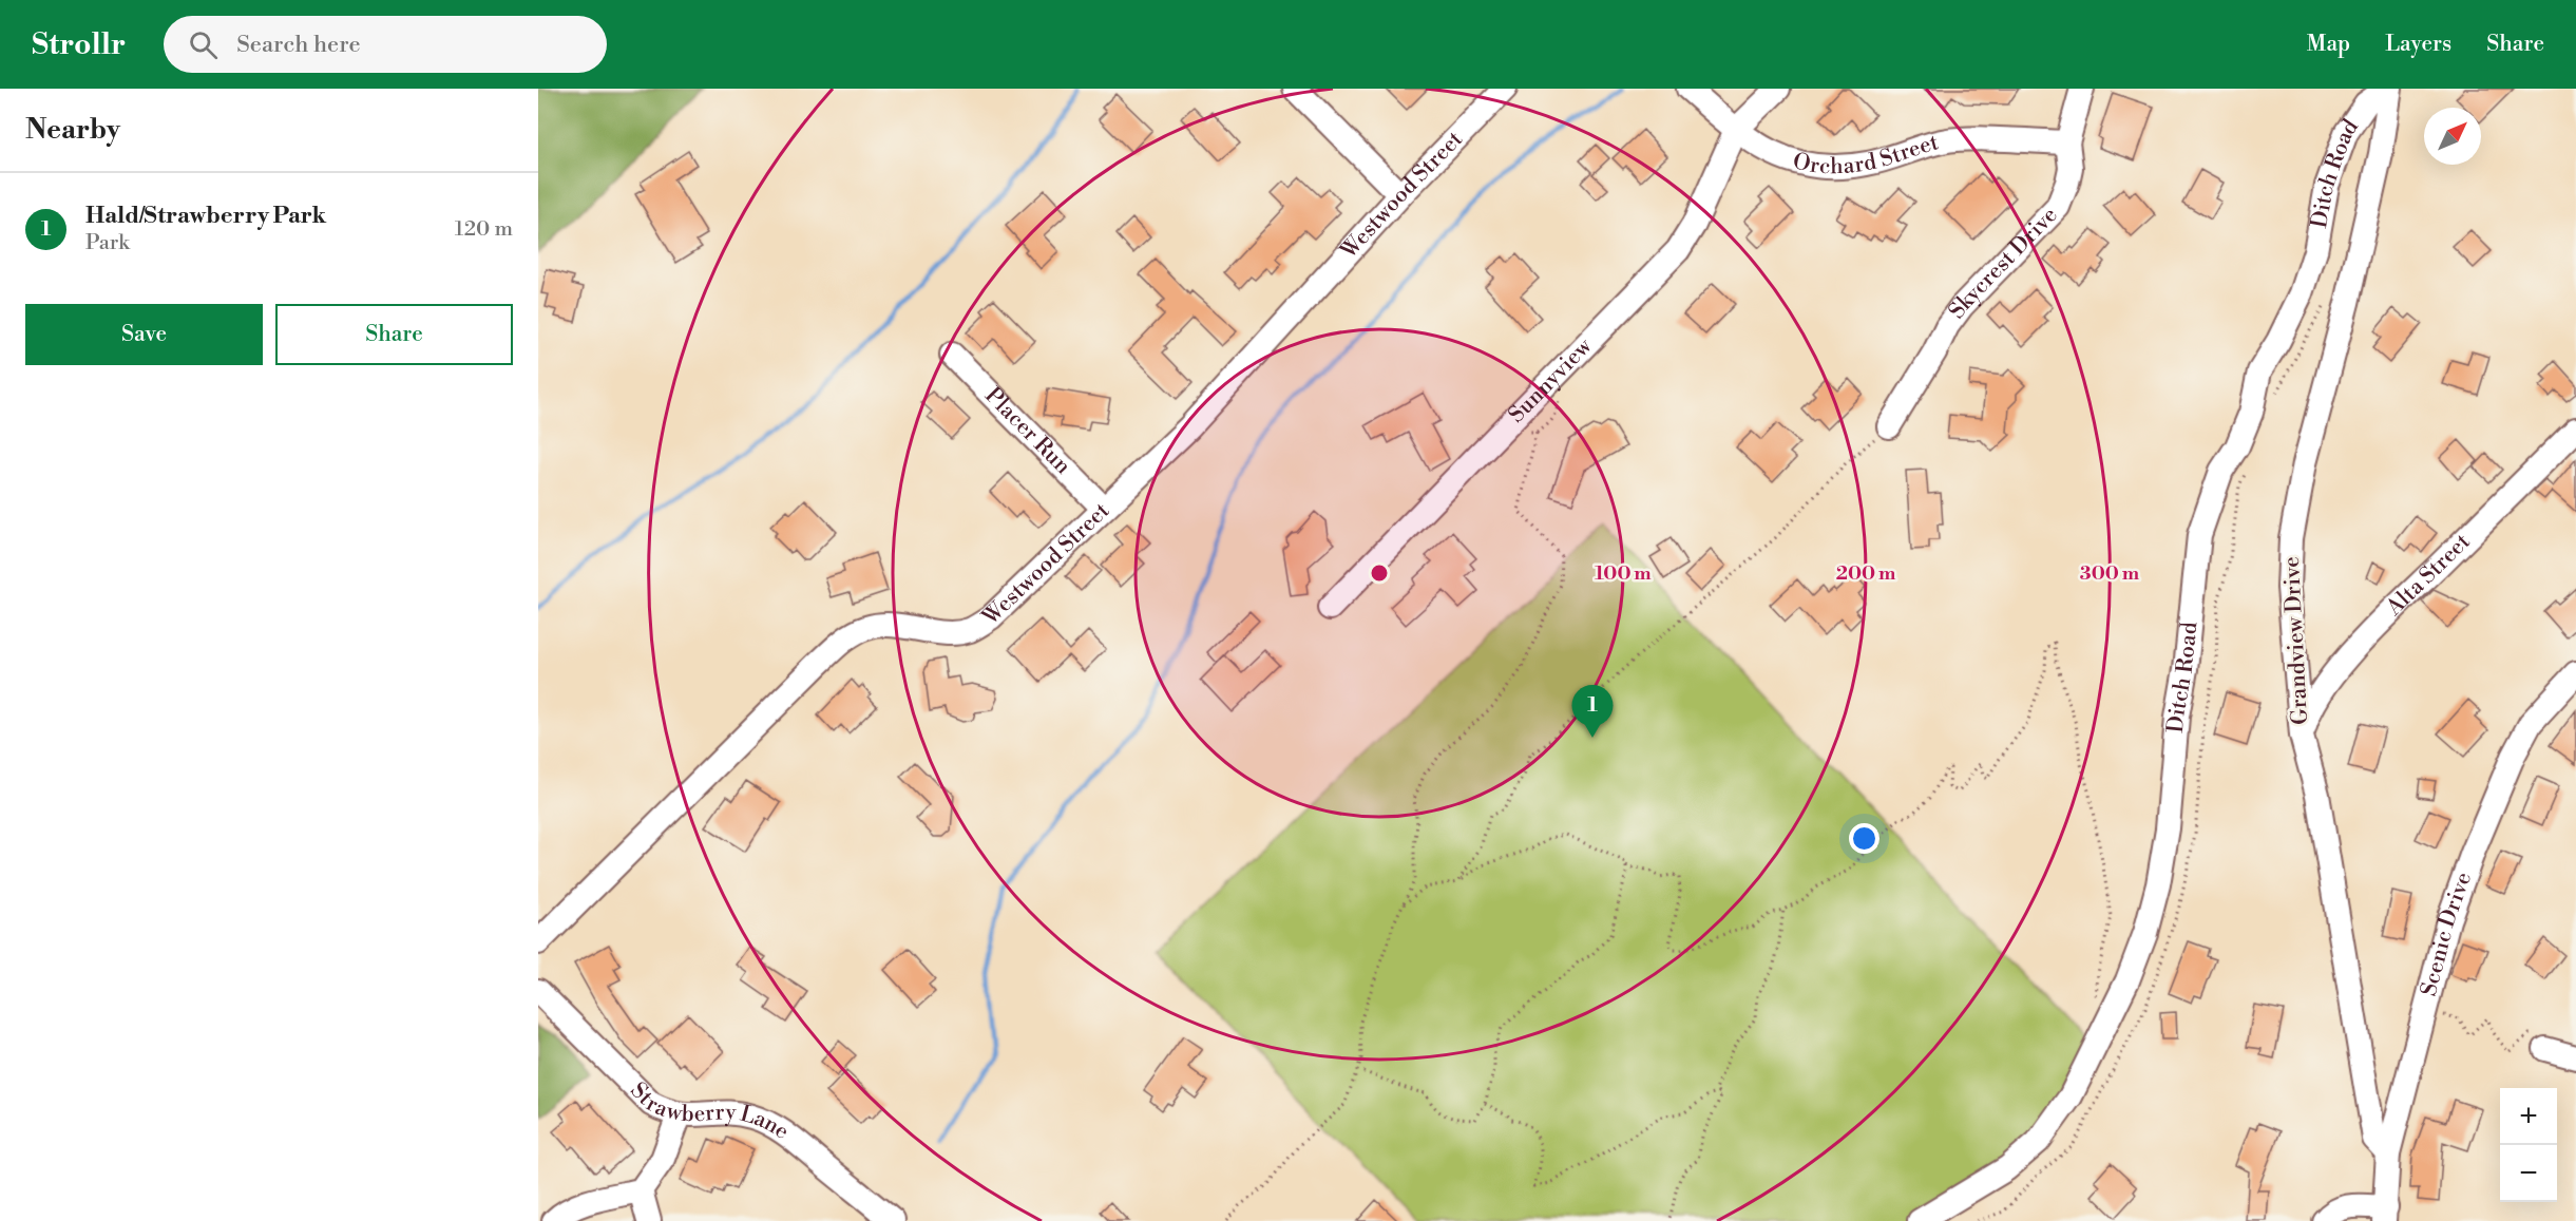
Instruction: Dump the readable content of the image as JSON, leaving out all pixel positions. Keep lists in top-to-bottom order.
{
  "streets": {
    "street": [
      "Orchard Street",
      "Ditch Road",
      "Westwood Street",
      "Skycrest Drive",
      "Sunnyview",
      "Placer Run",
      "Alta Street",
      "Grandview Drive",
      "Scenic Drive",
      "Strawberry Lane"
    ]
  },
  "crossings": [
    ["Orchard Street", "Skycrest Drive"],
    ["Orchard Street", "Sunnyview"],
    ["Ditch Road", "Grandview Drive"],
    ["Westwood Street", "Placer Run"],
    ["Alta Street", "Grandview Drive"],
    ["Grandview Drive", "Scenic Drive"]
  ],
  "north": "top right",
  "page": {
    "header": "Strollr",
    "search": "Search here",
    "nav": ["Map", "Layers", "Share"],
    "heading": "Nearby",
    "list": [
      {
        "mark": "1",
        "name": "Hald/Strawberry Park",
        "note": "Park",
        "value": "120 m"
      }
    ],
    "buttons": ["Save", "Share"],
    "pins": "1",
    "map_buttons": ["+", "−"]
  },
  "rings": ["100 m", "200 m", "300 m"]
}
